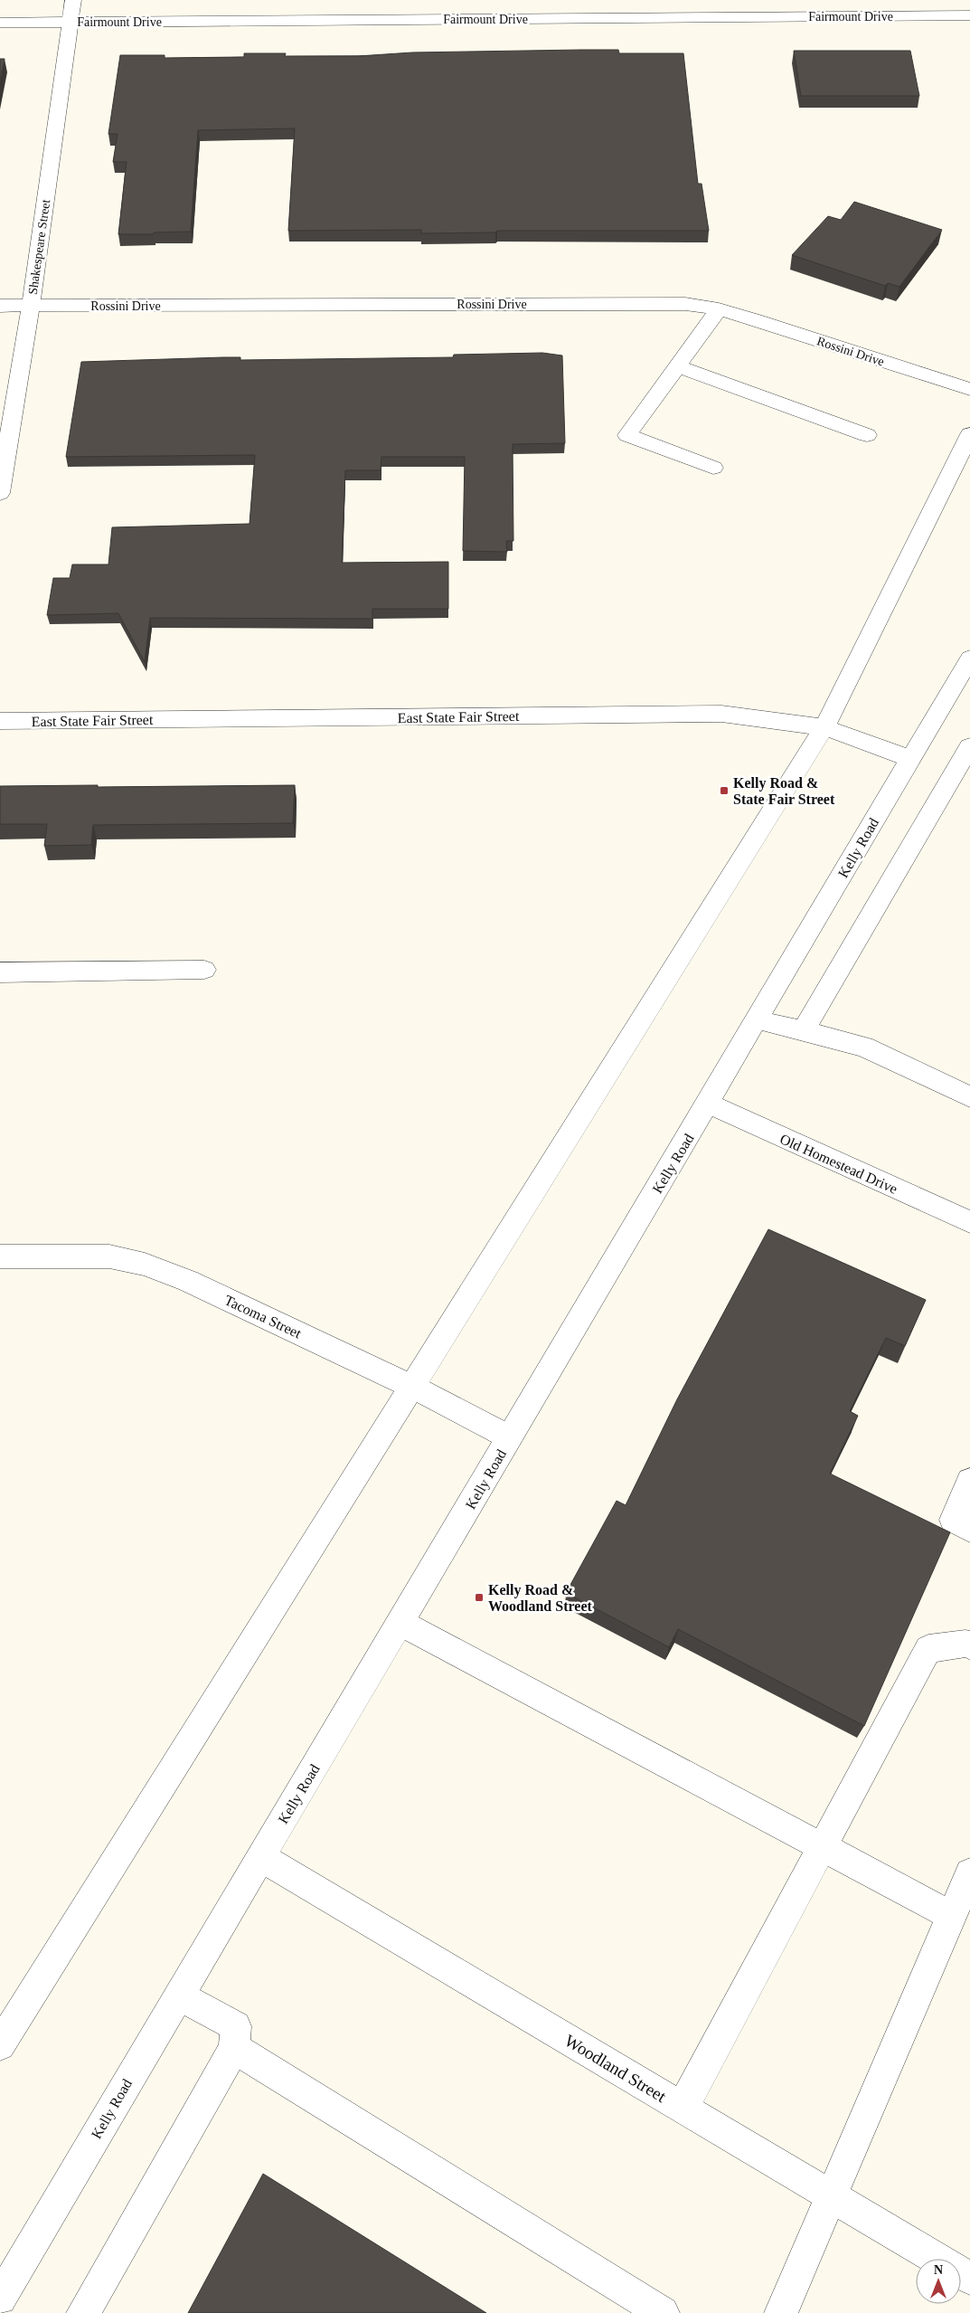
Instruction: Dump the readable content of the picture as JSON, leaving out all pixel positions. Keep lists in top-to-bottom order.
{
  "streets": {
    "street": [
      "Fairmount Drive",
      "Shakespeare Street",
      "Rossini Drive",
      "East State Fair Street",
      "Kelly Road",
      "Old Homestead Drive",
      "Tacoma Street",
      "Woodland Street"
    ]
  },
  "crossings": [
    ["Fairmount Drive", "Shakespeare Street"],
    ["Shakespeare Street", "Rossini Drive"],
    ["East State Fair Street", "Kelly Road"],
    ["Kelly Road", "Old Homestead Drive"],
    ["Kelly Road", "Tacoma Street"],
    ["Kelly Road", "Woodland Street"]
  ],
  "places": {
    "transit": ["Kelly Road & State Fair Street", "Kelly Road & Woodland Street"]
  },
  "north": "top"
}
